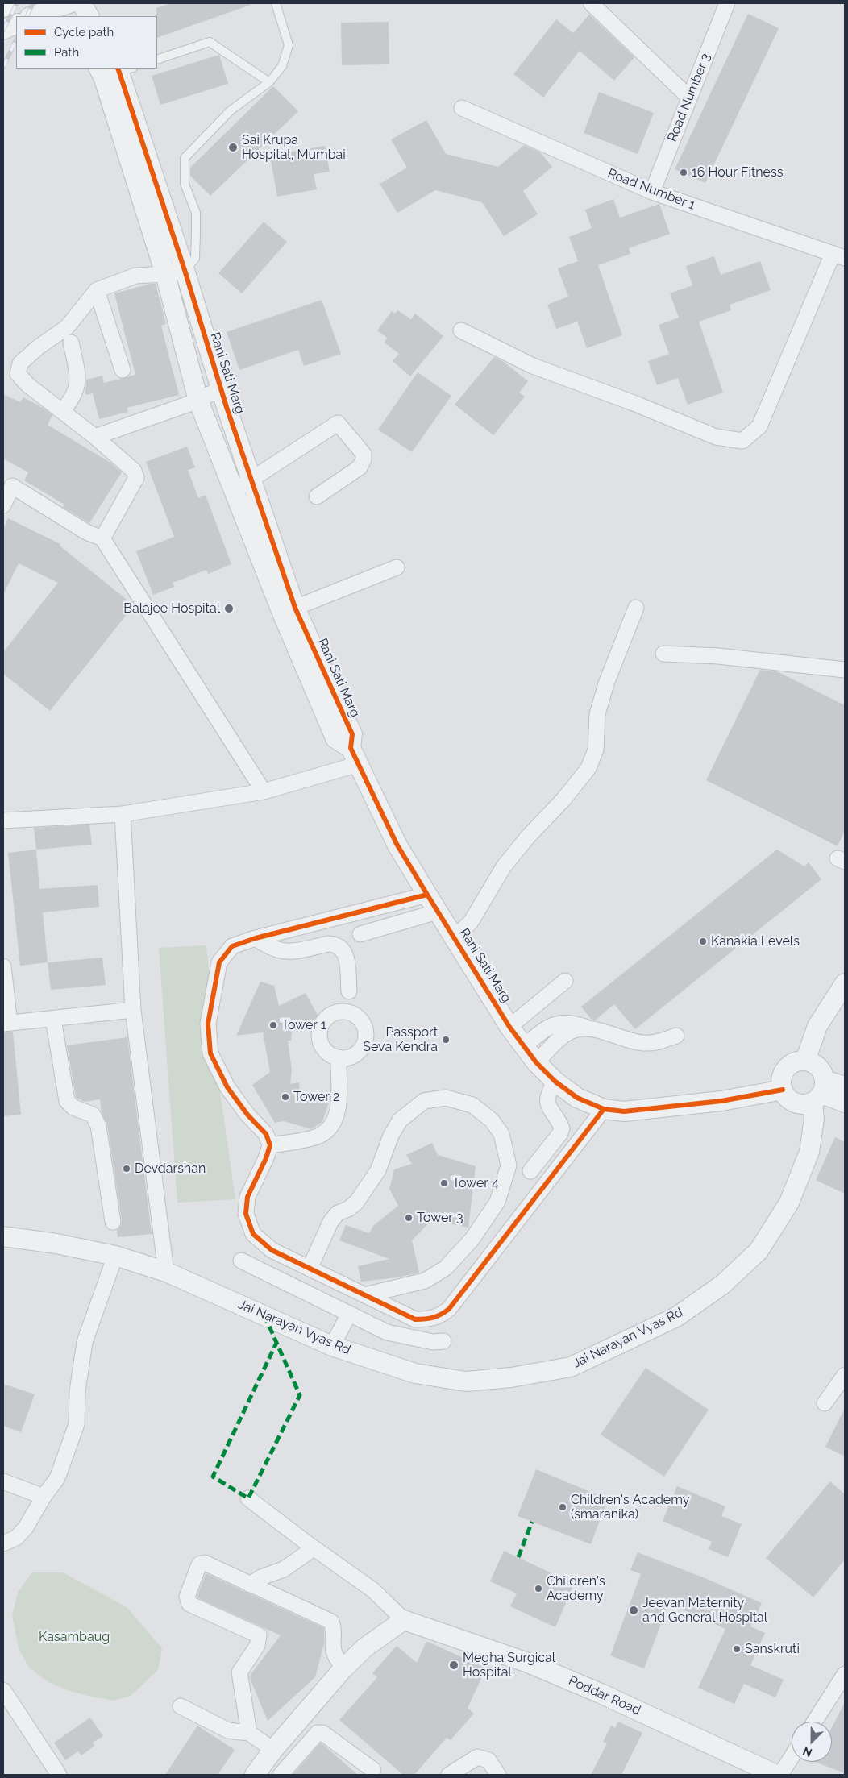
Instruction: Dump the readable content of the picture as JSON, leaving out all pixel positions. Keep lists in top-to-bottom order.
{
  "streets": {
    "street": [
      "Road Number 3",
      "Road Number 1",
      "Rani Sati Marg",
      "Jai Narayan Vyas Rd",
      "Poddar Road"
    ]
  },
  "crossings": [
    ["Road Number 3", "Road Number 1"],
    ["Rani Sati Marg", "Jai Narayan Vyas Rd"]
  ],
  "parks": ["Kasambaug"],
  "places": [
    "Sai Krupa Hospital, Mumbai",
    "16 Hour Fitness",
    "Balajee Hospital",
    "Kanakia Levels",
    "Tower 1",
    "Passport Seva Kendra",
    "Tower 2",
    "Devdarshan",
    "Tower 4",
    "Tower 3",
    "Children's Academy (smaranika)",
    "Children's Academy",
    "Jeevan Maternity and General Hospital",
    "Sanskruti",
    "Megha Surgical Hospital"
  ],
  "legend": ["Cycle path", "Path"],
  "north": "bottom left"
}
